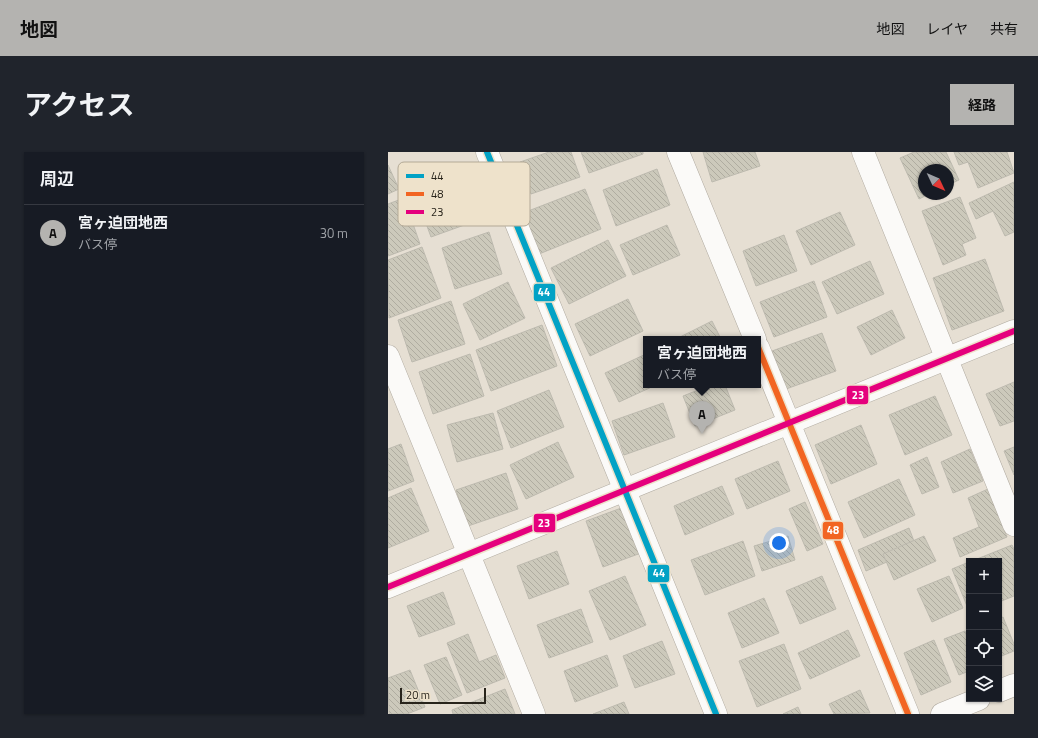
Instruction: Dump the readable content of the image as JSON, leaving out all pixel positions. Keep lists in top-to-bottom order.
{
  "lines": ["transit line 44", "transit line 23", "transit line 48"],
  "legend": ["44", "48", "23"],
  "scale_bar": "20 m",
  "north": "bottom right",
  "page": {
    "header": "地図",
    "nav": ["地図", "レイヤ", "共有"],
    "title": "アクセス",
    "buttons": "経路",
    "heading": "周辺",
    "list": [
      {
        "mark": "A",
        "name": "宮ヶ迫団地西",
        "note": "バス停",
        "value": "30 m"
      }
    ],
    "popup": ["宮ヶ迫団地西", "バス停"],
    "pins": "A",
    "map_buttons": ["+", "−"],
    "scale": "20 m"
  }
}
